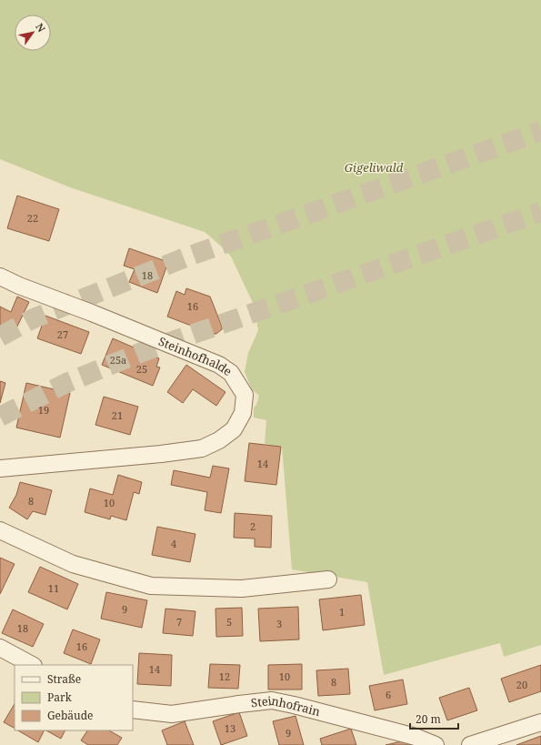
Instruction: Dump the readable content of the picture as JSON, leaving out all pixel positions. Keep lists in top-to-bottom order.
{
  "streets": {
    "street": ["Steinhofhalde", "Steinhofrain"]
  },
  "parks": ["Gigeliwald"],
  "house_numbers": [
    "22",
    "18",
    "16",
    "27",
    "25a",
    "25",
    "19",
    "21",
    "14",
    "8",
    "10",
    "2",
    "4",
    "11",
    "9",
    "1",
    "7",
    "5",
    "3",
    "18",
    "16",
    "14",
    "12",
    "10",
    "8",
    "20",
    "6",
    "13",
    "9"
  ],
  "legend": ["Straße", "Park", "Gebäude"],
  "scale_bar": "20 m",
  "north": "top right"
}
